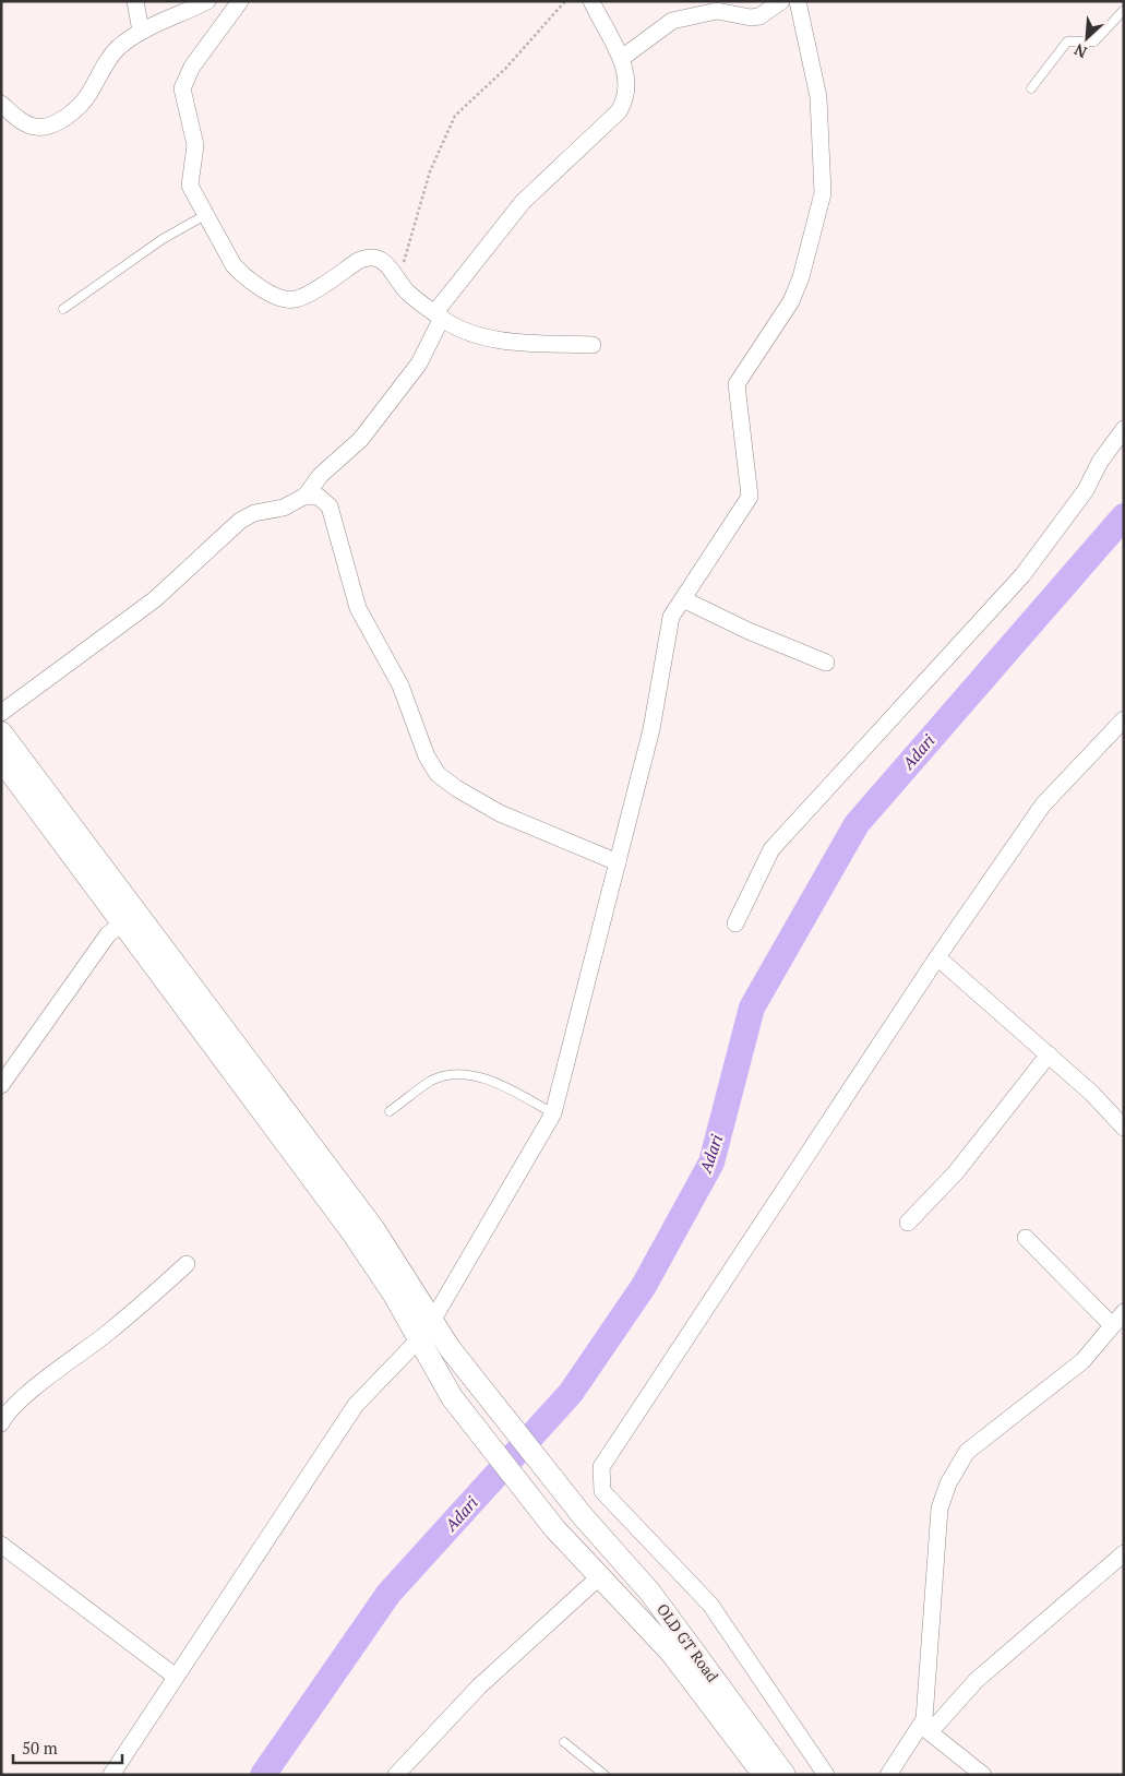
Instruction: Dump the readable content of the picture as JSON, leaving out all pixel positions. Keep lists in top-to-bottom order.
{
  "streets": {
    "main road": ["OLD GT Road"]
  },
  "water": ["Adari"],
  "scale_bar": "50 m",
  "north": "bottom left"
}
